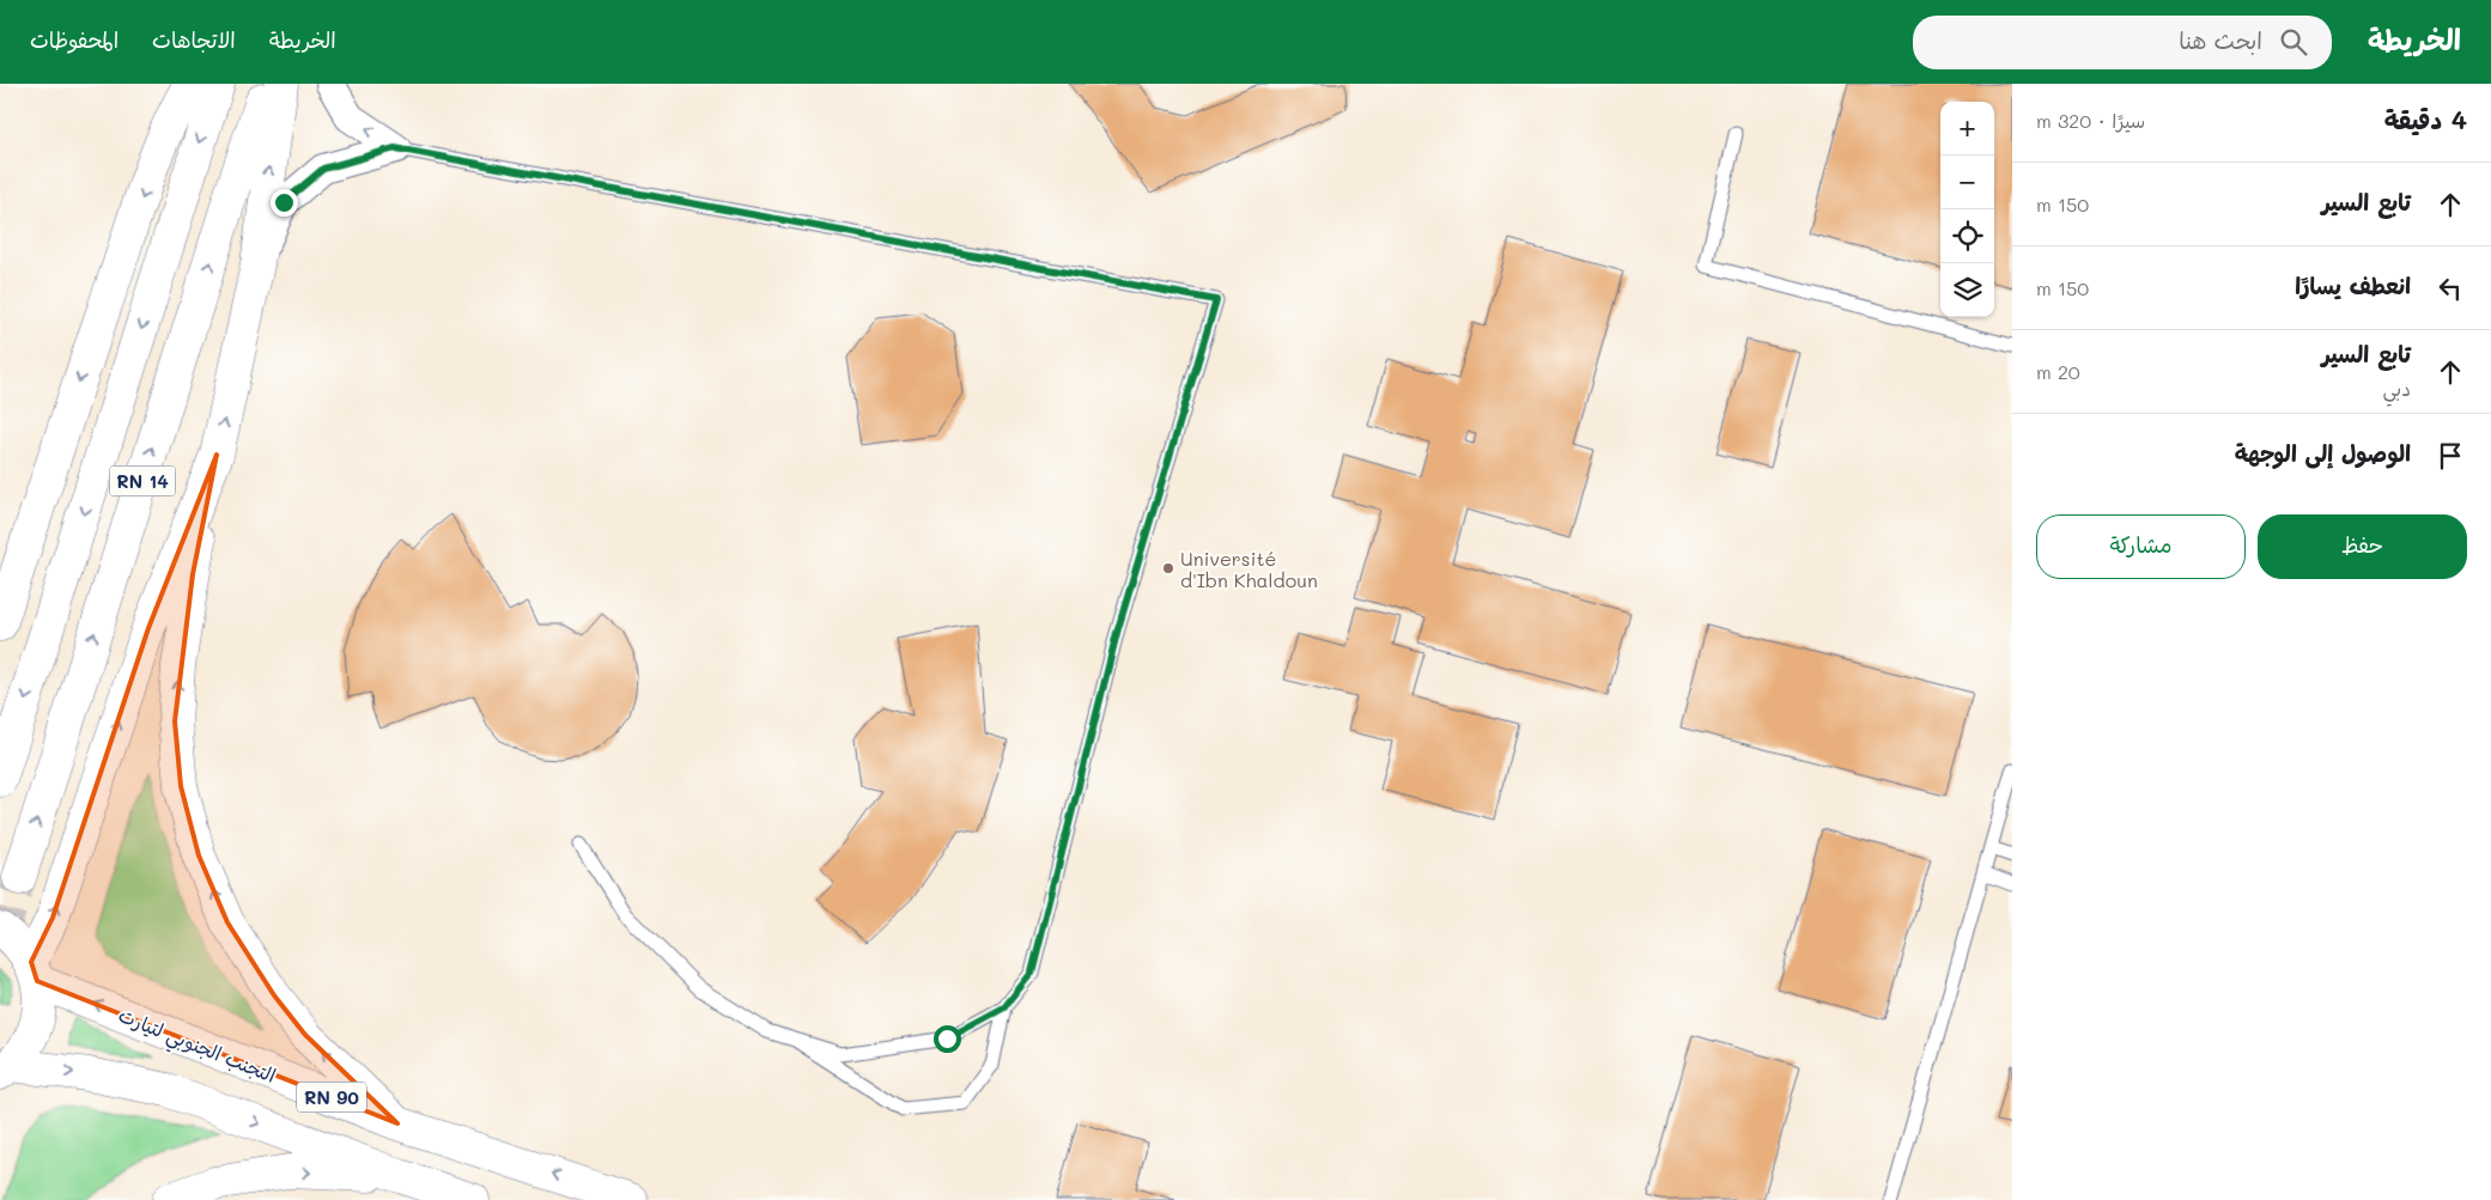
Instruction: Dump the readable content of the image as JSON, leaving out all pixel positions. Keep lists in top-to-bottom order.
{
  "streets": {
    "highway": ["RN 14", "التجنب الجنوبي لتيارت", "RN 90"]
  },
  "places": ["Université d'Ibn Khaldoun"],
  "page": {
    "header": "الخريطة",
    "search": "ابحث هنا",
    "nav": ["الخريطة", "الاتجاهات", "المحفوظات"],
    "heading": ["4 دقيقة", "سيرًا · 320 m"],
    "map_buttons": ["+", "−"],
    "list": [
      ["تابع السير", "150 m"],
      ["انعطف يسارًا", "150 m"],
      ["تابع السير", "دبي", "20 m"],
      "الوصول إلى الوجهة"
    ],
    "buttons": ["حفظ", "مشاركة"]
  }
}
